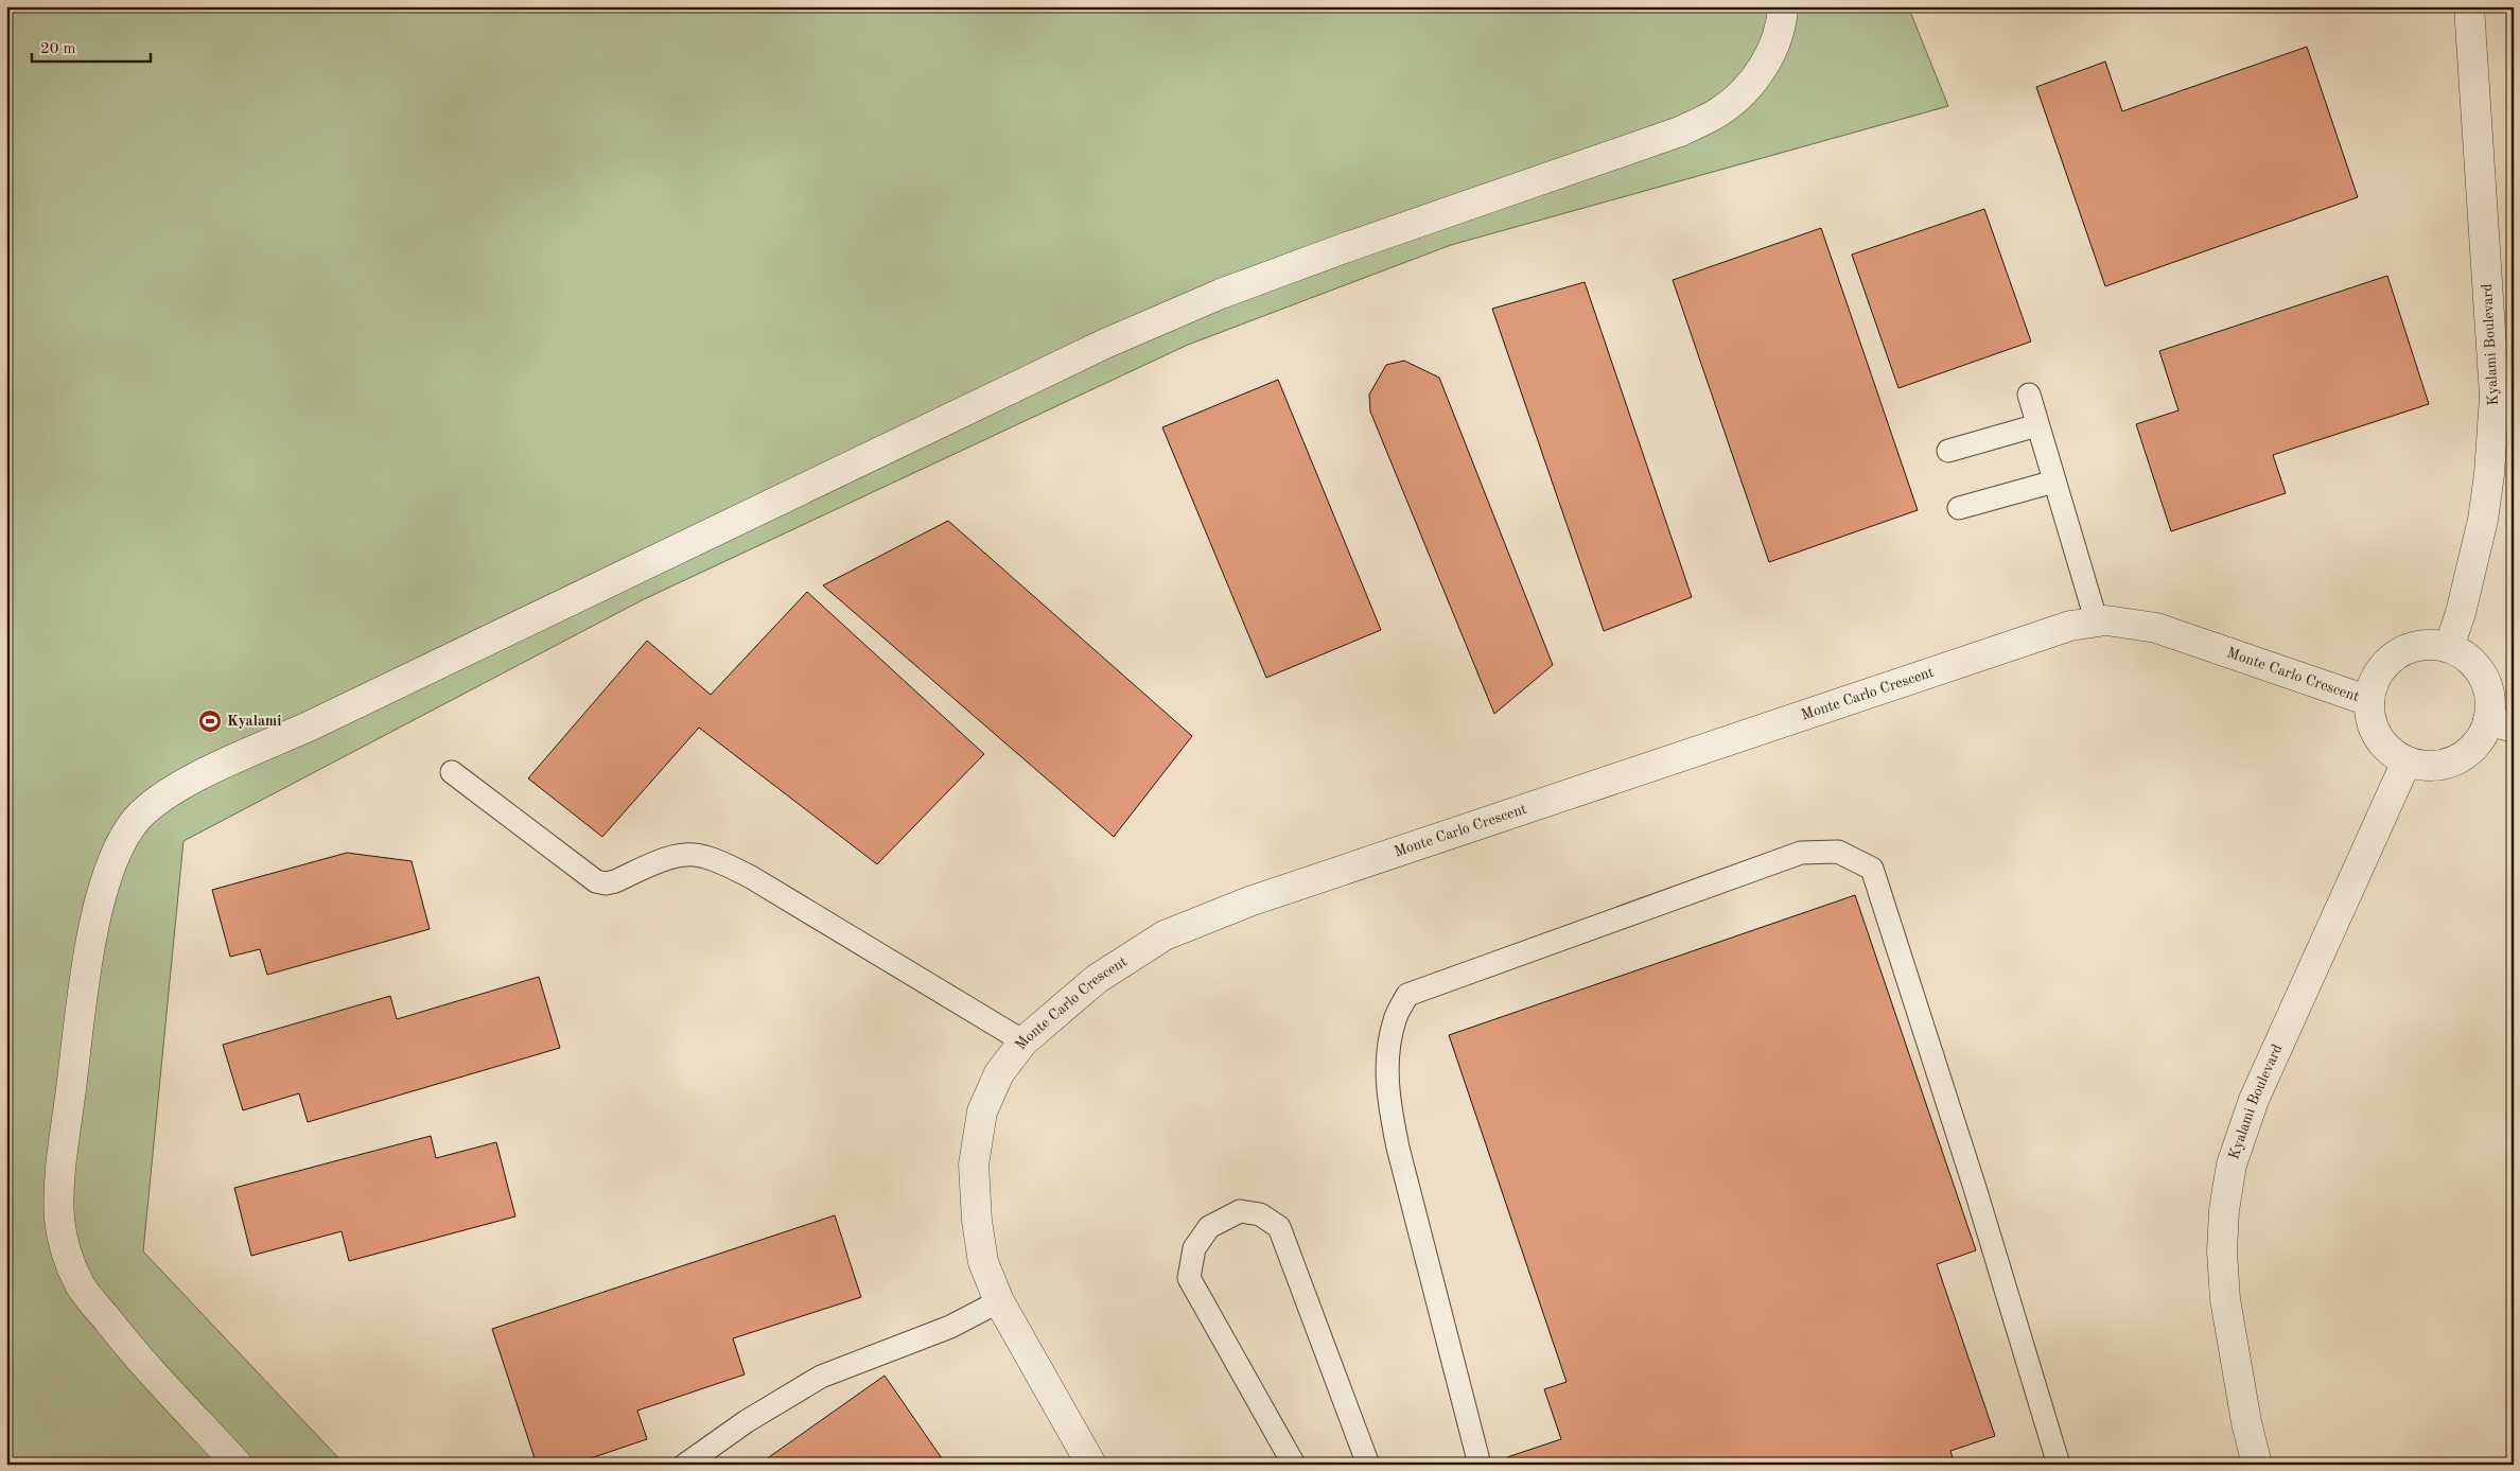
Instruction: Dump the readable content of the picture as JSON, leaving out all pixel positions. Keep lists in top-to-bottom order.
{
  "streets": {
    "street": ["Kyalami Boulevard", "Monte Carlo Crescent"]
  },
  "crossings": [
    ["Kyalami Boulevard", "Monte Carlo Crescent"]
  ],
  "places": {
    "sports": ["Kyalami"]
  },
  "scale_bar": "20 m"
}
